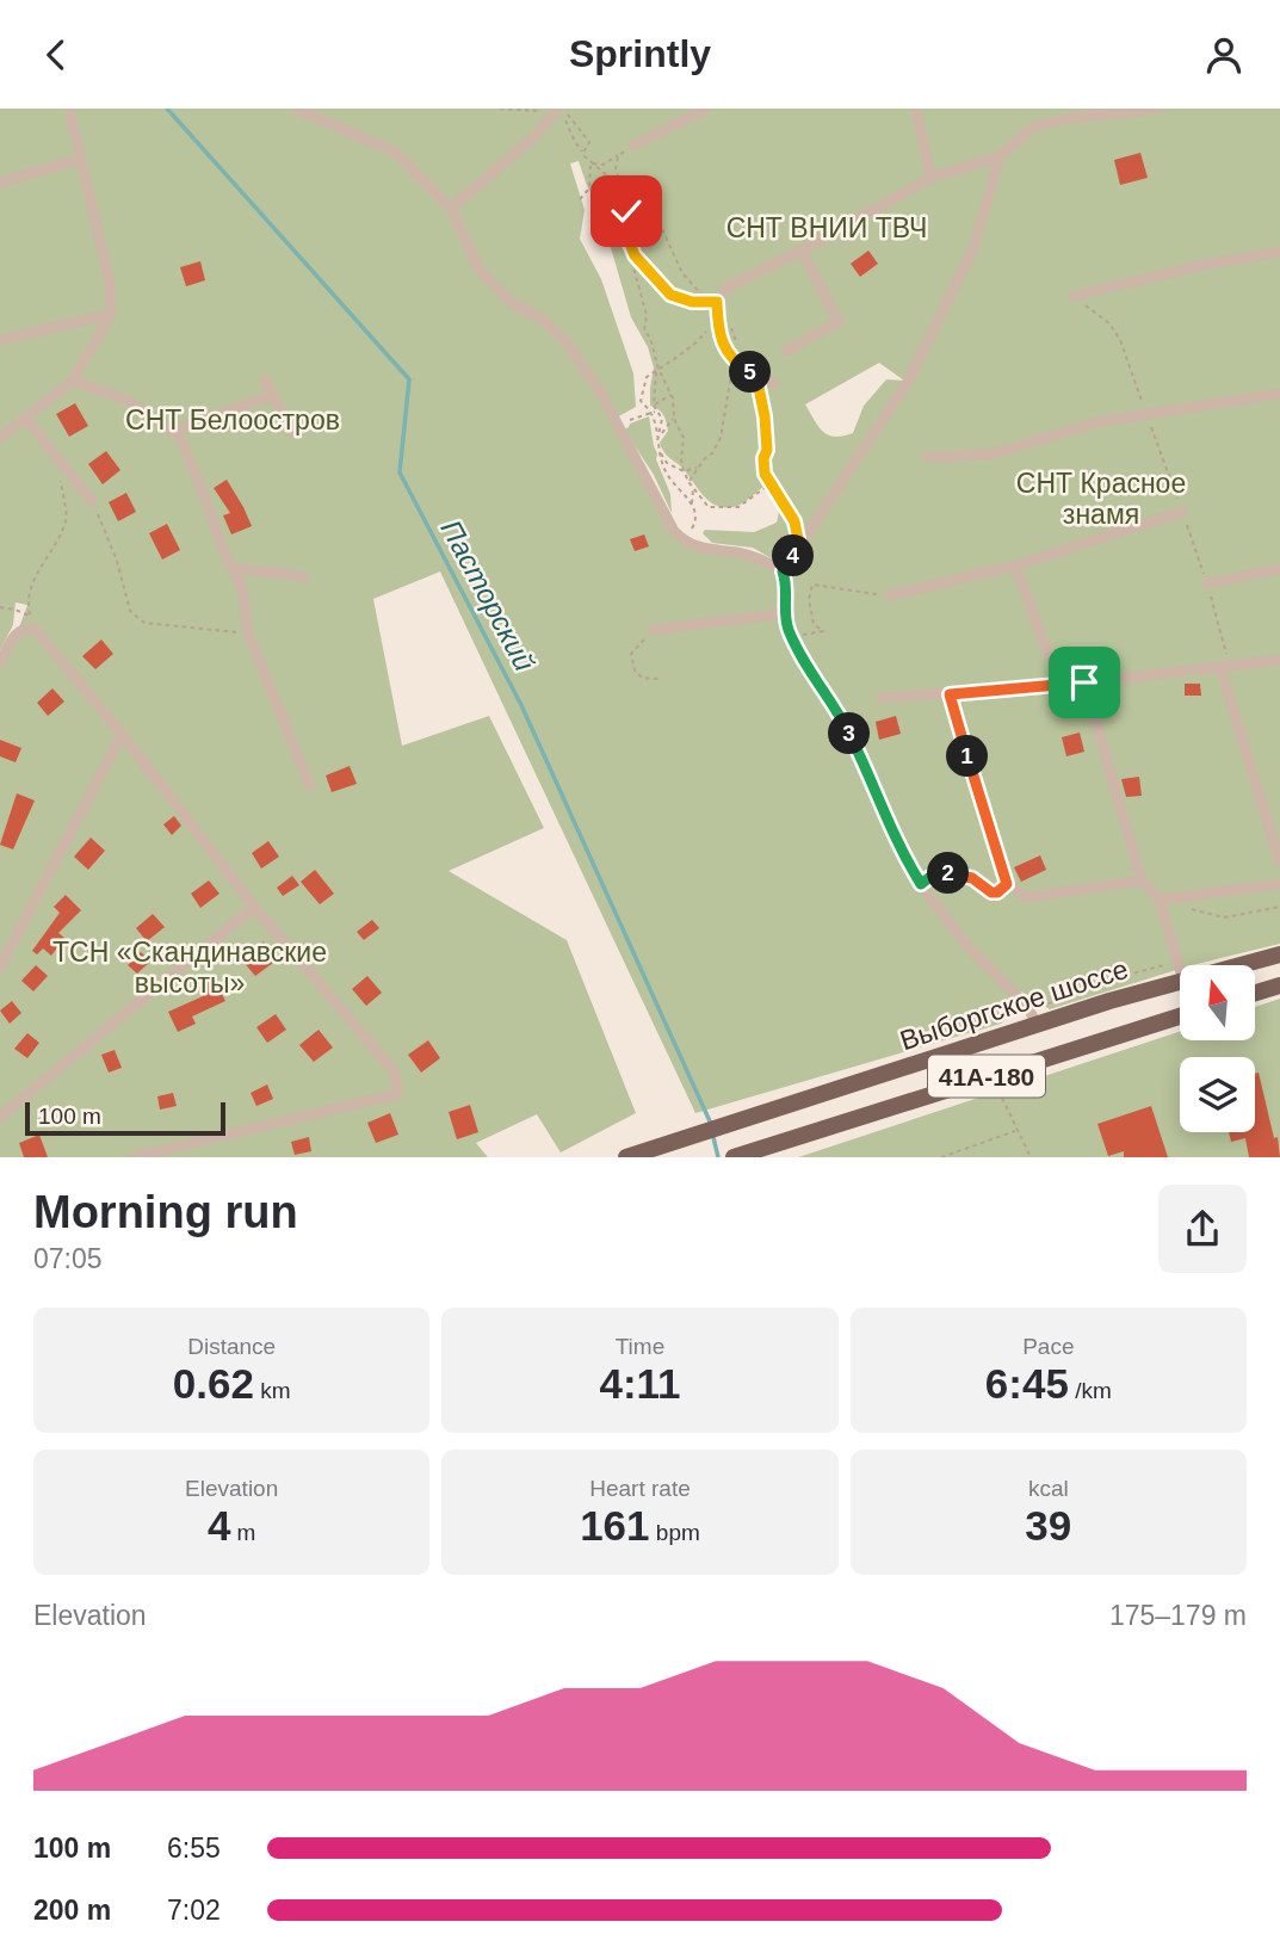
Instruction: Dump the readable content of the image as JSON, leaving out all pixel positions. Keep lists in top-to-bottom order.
{
  "streets": {
    "main road": ["Выборгское шоссе", "41А-180"]
  },
  "water": ["Пасторский"],
  "parks": [
    "СНТ ВНИИ ТВЧ",
    "СНТ Белоостров",
    "СНТ Красное знамя",
    "ТСН «Скандинавские высоты»"
  ],
  "scale_bar": "100 m",
  "north": "top",
  "page": {
    "header": "Sprintly",
    "pins": [
      "5",
      "4",
      "3",
      "1",
      "2"
    ],
    "scale": "100 m",
    "heading": ["Morning run", "07:05"],
    "stats": [
      ["Distance", "0.62 km"],
      ["Time", "4:11"],
      ["Pace", "6:45 /km"],
      ["Elevation", "4 m"],
      ["Heart rate", "161 bpm"],
      ["kcal", "39"]
    ],
    "chart": ["Elevation", "175–179 m"],
    "list": [
      {
        "name": "100 m",
        "note": "6:55"
      },
      {
        "name": "200 m",
        "note": "7:02"
      }
    ]
  }
}
